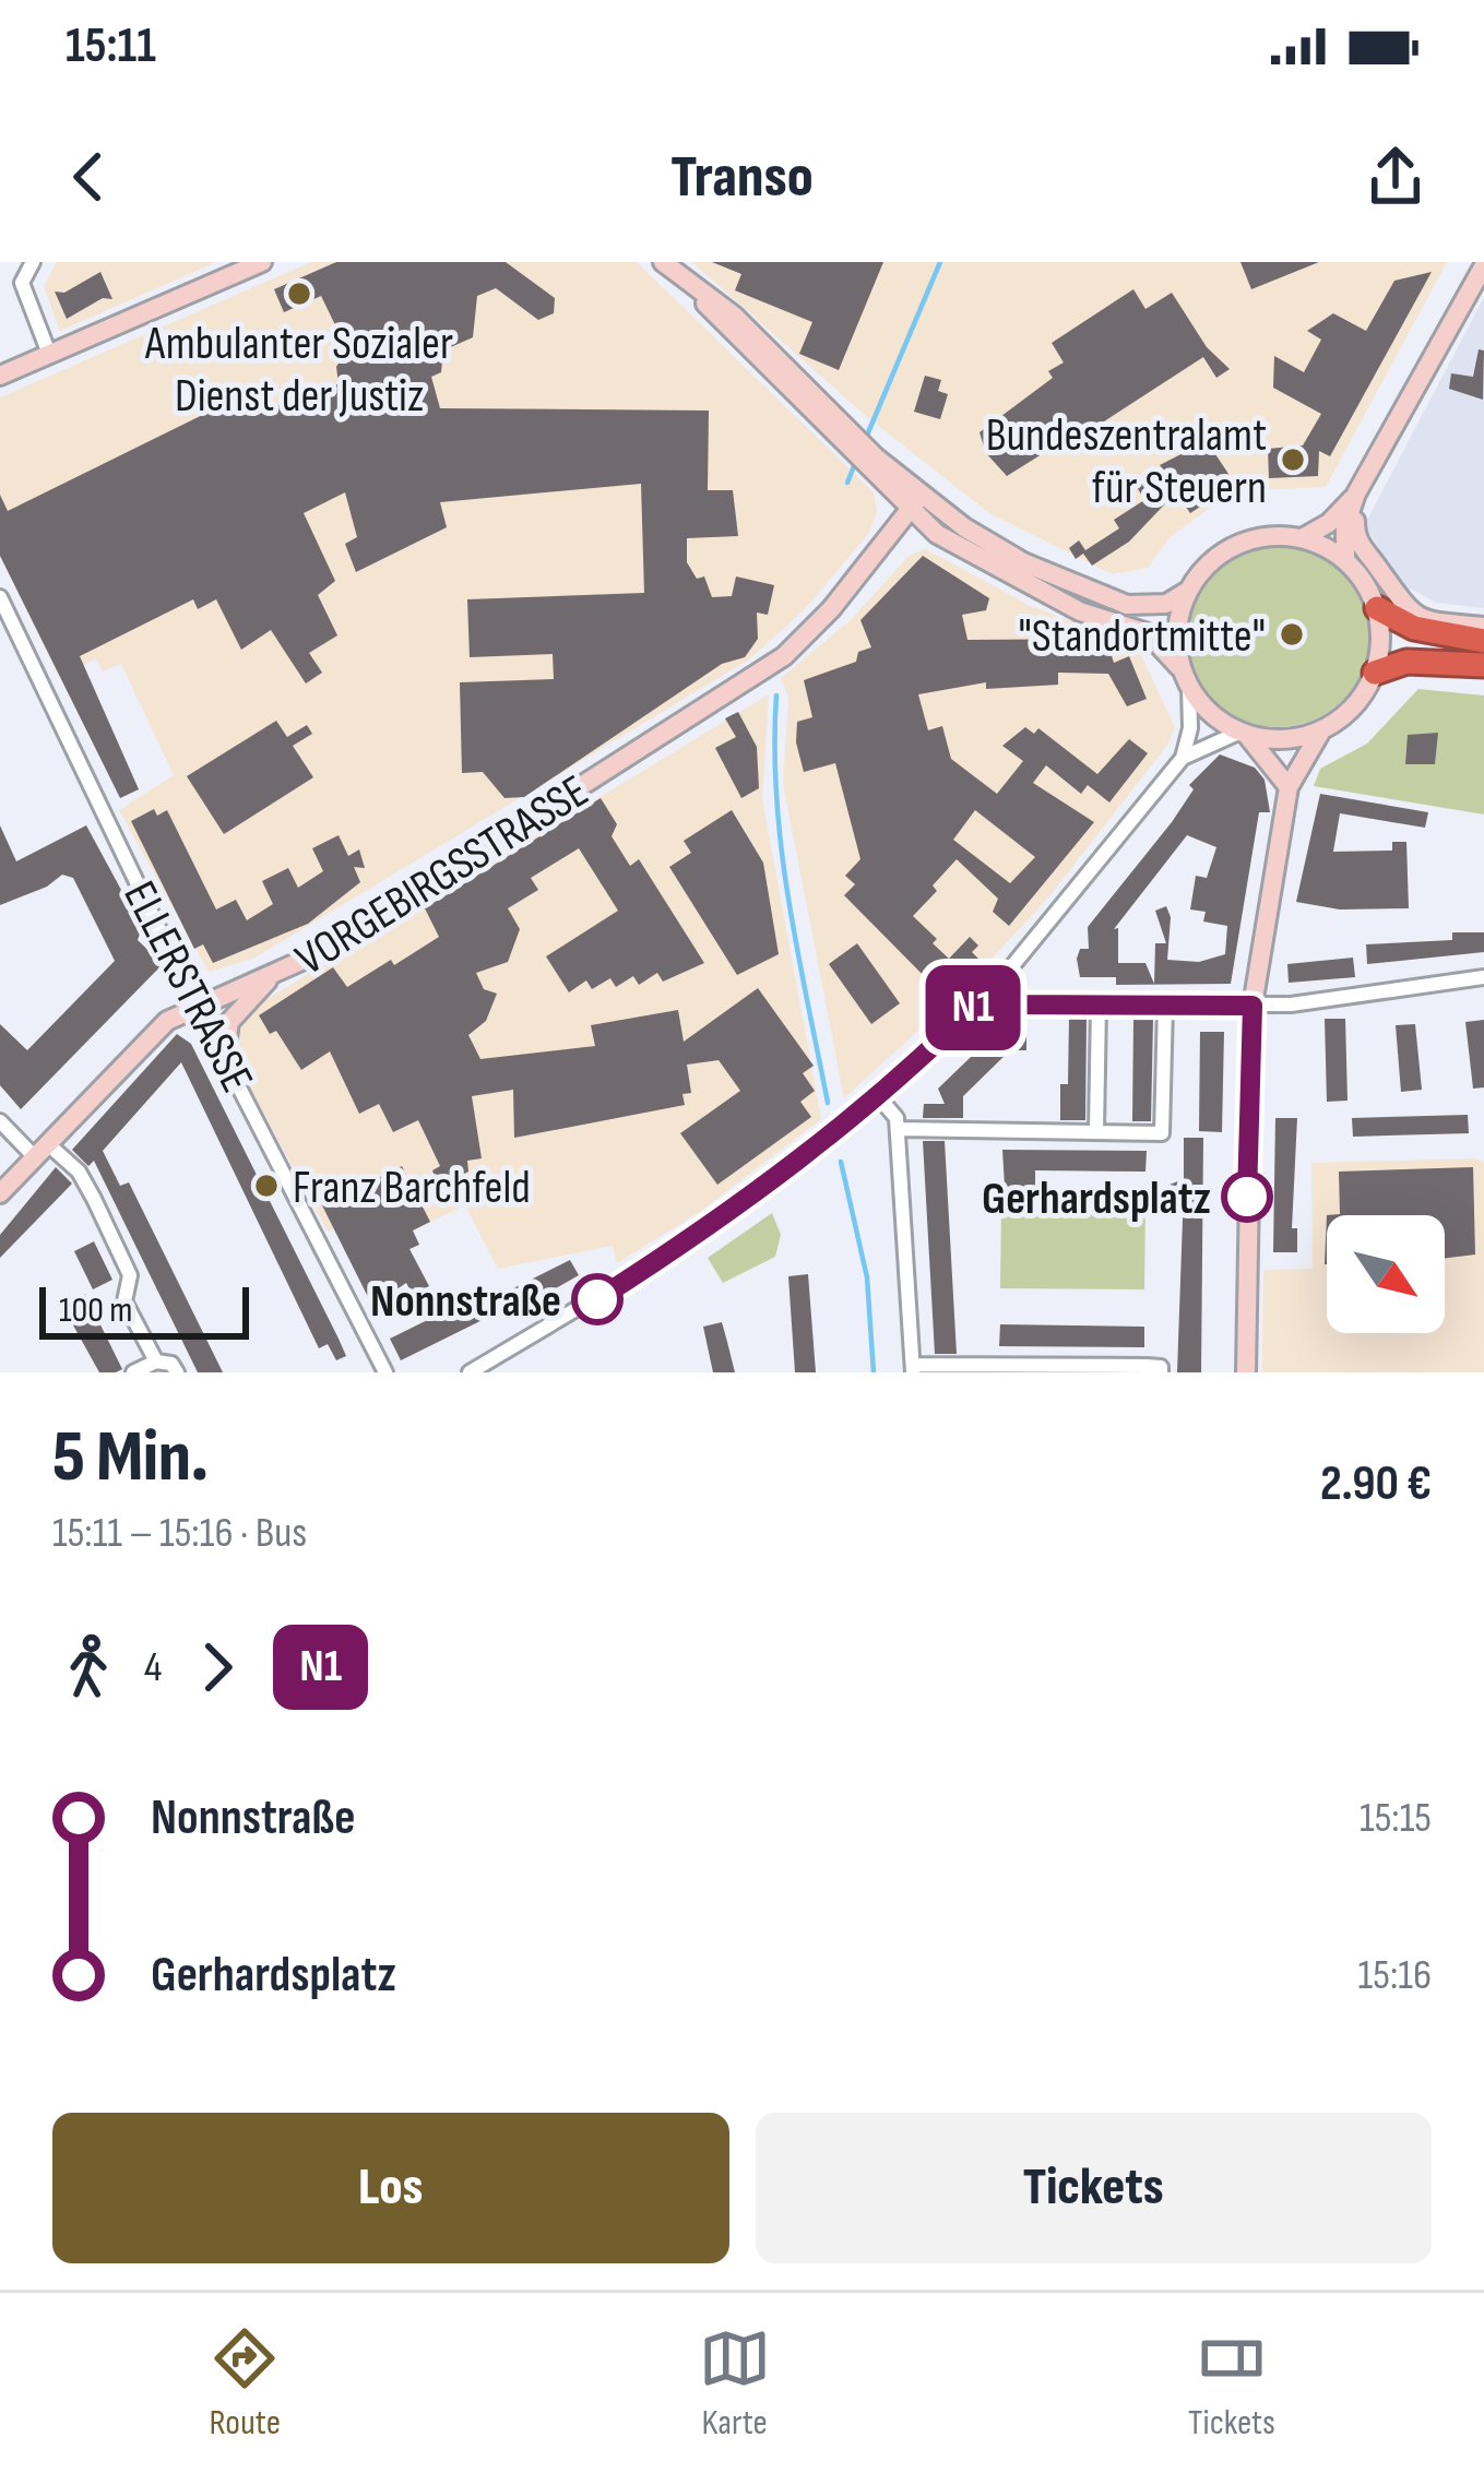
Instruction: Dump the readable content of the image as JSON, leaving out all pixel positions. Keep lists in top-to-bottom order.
{
  "streets": {
    "street": ["VORGEBIRGSSTRASSE", "ELLERSTRASSE"]
  },
  "crossings": [
    ["VORGEBIRGSSTRASSE", "ELLERSTRASSE"]
  ],
  "places": [
    "Ambulanter Sozialer Dienst der Justiz",
    "Bundeszentralamt für Steuern",
    "\"Standortmitte\"",
    "Franz Barchfeld",
    "Gerhardsplatz",
    "Nonnstraße"
  ],
  "lines": ["bus line N1"],
  "scale_bar": "100 m",
  "north": "bottom right",
  "page": {
    "status": "15:11",
    "header": "Transo",
    "on_map": "N1",
    "scale": "100 m",
    "heading": ["5 Min.", "15:11 – 15:16 · Bus", "2.90 €"],
    "legs": ["4", "N1"],
    "list": [
      {
        "name": "Nonnstraße",
        "value": "15:15"
      },
      {
        "name": "Gerhardsplatz",
        "value": "15:16"
      }
    ],
    "buttons": ["Los", "Tickets"],
    "tabs": ["Route", "Karte", "Tickets"]
  }
}
